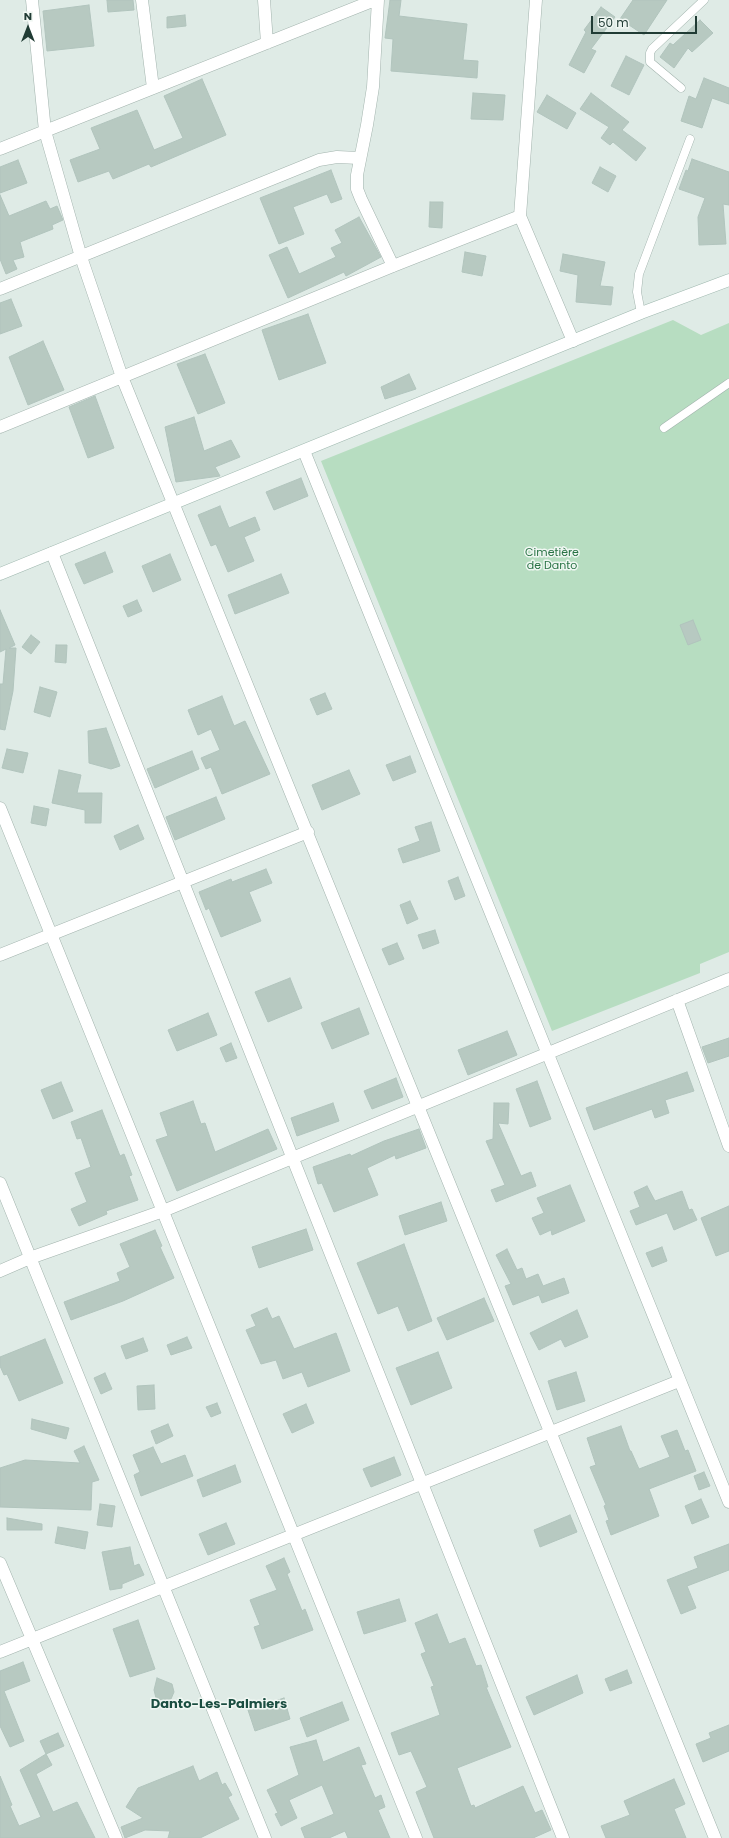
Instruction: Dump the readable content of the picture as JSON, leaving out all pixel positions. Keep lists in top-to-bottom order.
{
  "districts": ["Danto-Les-Palmiers"],
  "parks": ["Cimetière de Danto"],
  "scale_bar": "50 m",
  "north": "top"
}
